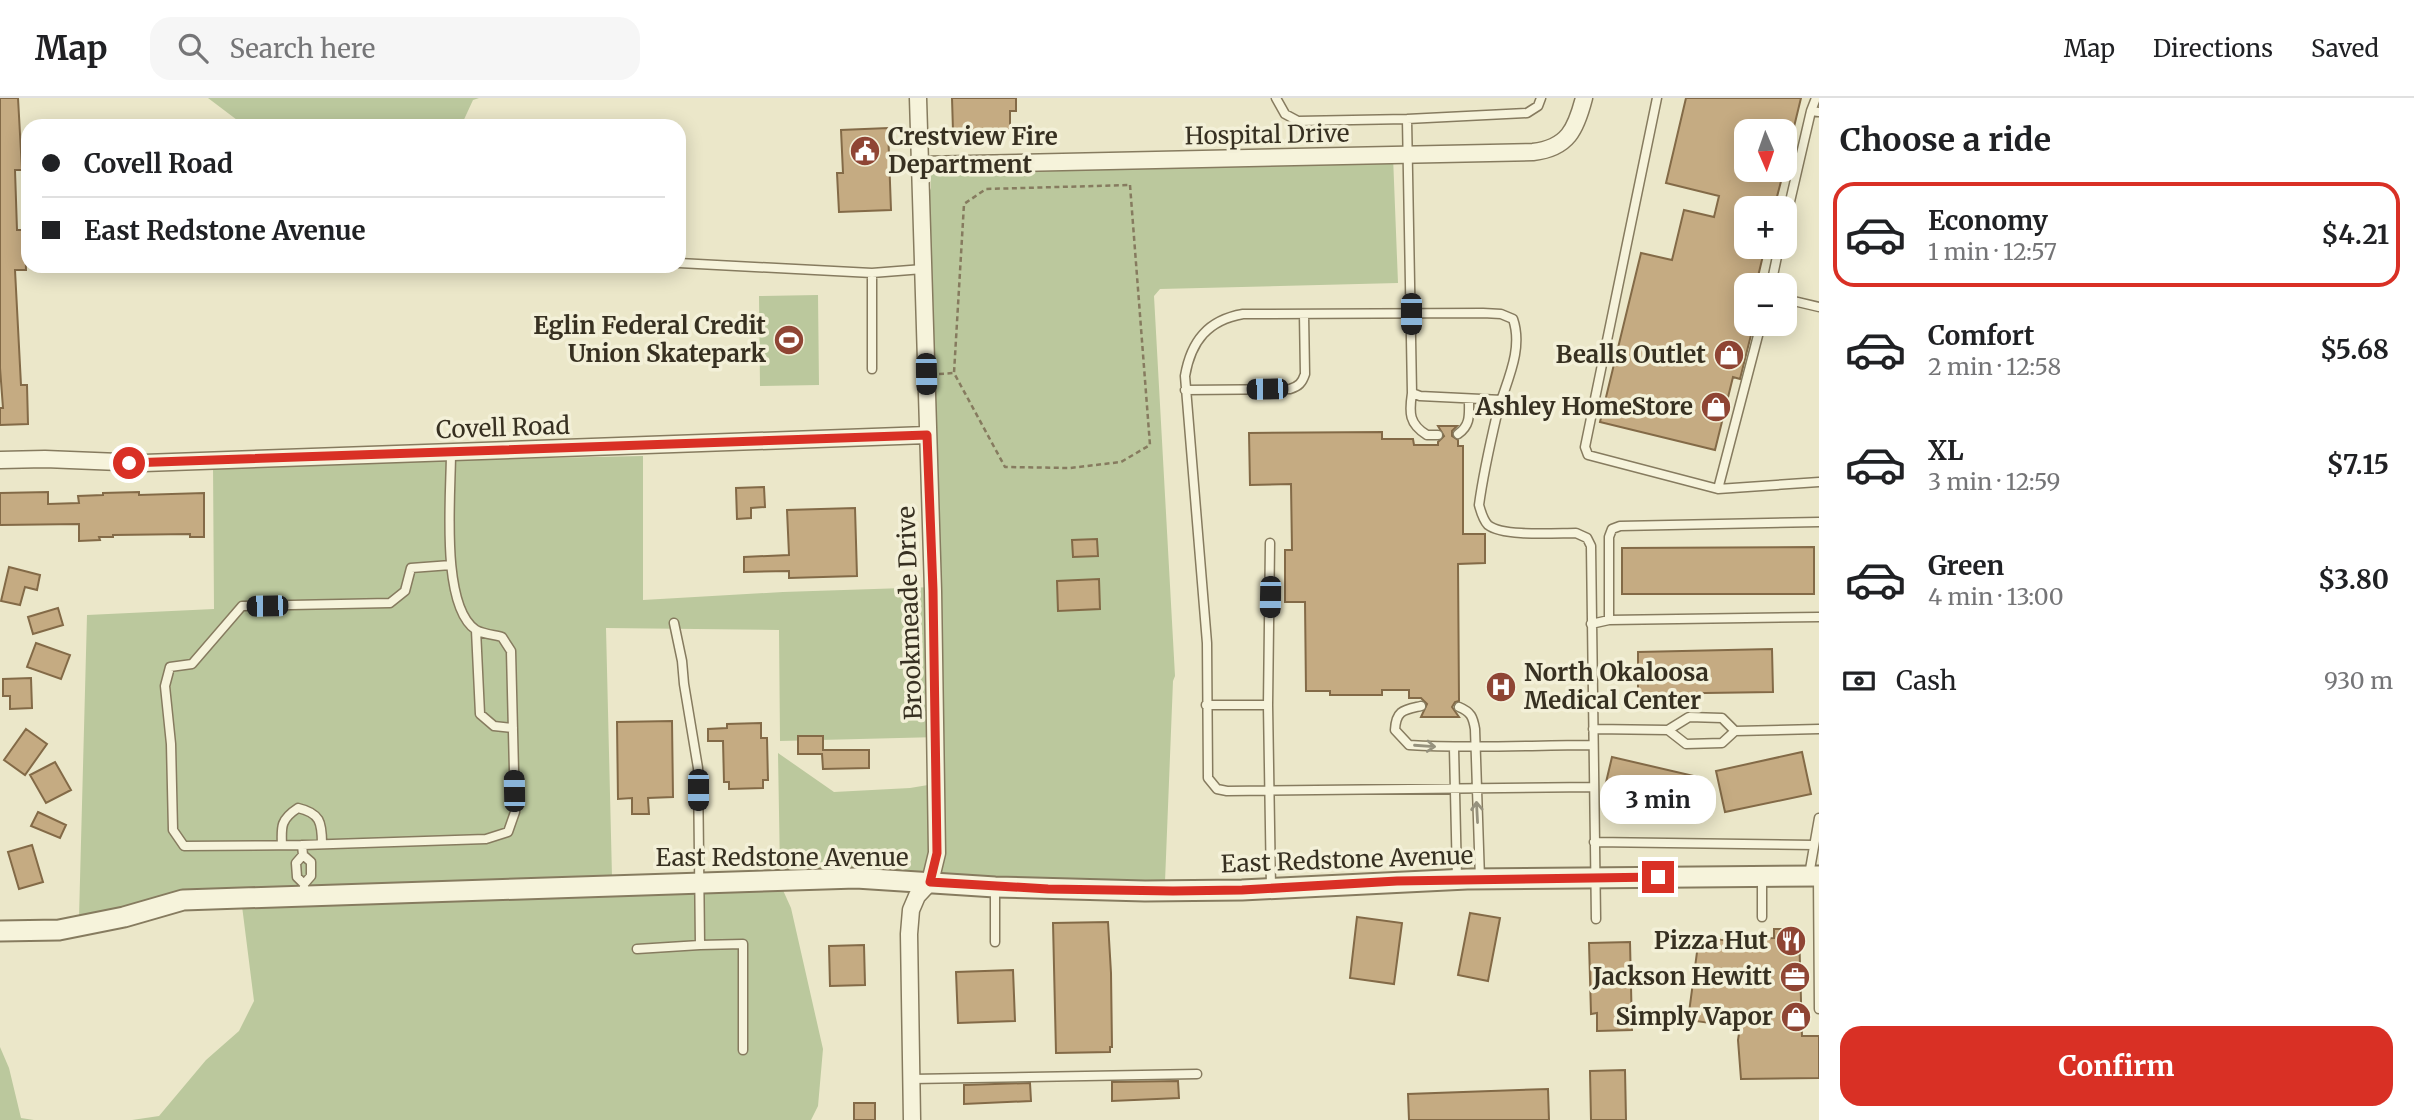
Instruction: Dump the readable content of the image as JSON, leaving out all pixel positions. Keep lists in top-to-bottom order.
{
  "streets": {
    "street": [
      "Hospital Drive",
      "Covell Road",
      "Brookmeade Drive",
      "East Redstone Avenue"
    ]
  },
  "crossings": [
    ["Hospital Drive", "Brookmeade Drive"],
    ["Covell Road", "Brookmeade Drive"],
    ["Brookmeade Drive", "East Redstone Avenue"]
  ],
  "places": {
    "public building": ["Crestview Fire Department"],
    "sports": ["Eglin Federal Credit Union Skatepark"],
    "shop": ["Bealls Outlet", "Ashley HomeStore", "Simply Vapor"],
    "hospital": ["North Okaloosa Medical Center"],
    "restaurant": ["Pizza Hut"],
    "office": ["Jackson Hewitt"]
  },
  "north": "bottom",
  "page": {
    "header": "Map",
    "search": "Search here",
    "nav": ["Map", "Directions", "Saved"],
    "heading": "Choose a ride",
    "map_buttons": ["+", "−"],
    "banner": ["Covell Road", "East Redstone Avenue"],
    "list": [
      {
        "name": "Economy",
        "note": "1 min · 12:57",
        "value": "$4.21"
      },
      {
        "name": "Comfort",
        "note": "2 min · 12:58",
        "value": "$5.68"
      },
      {
        "name": "XL",
        "note": "3 min · 12:59",
        "value": "$7.15"
      },
      {
        "name": "Green",
        "note": "4 min · 13:00",
        "value": "$3.80"
      }
    ],
    "pay": ["Cash", "930 m"],
    "bubble": "3 min",
    "buttons": "Confirm"
  }
}
